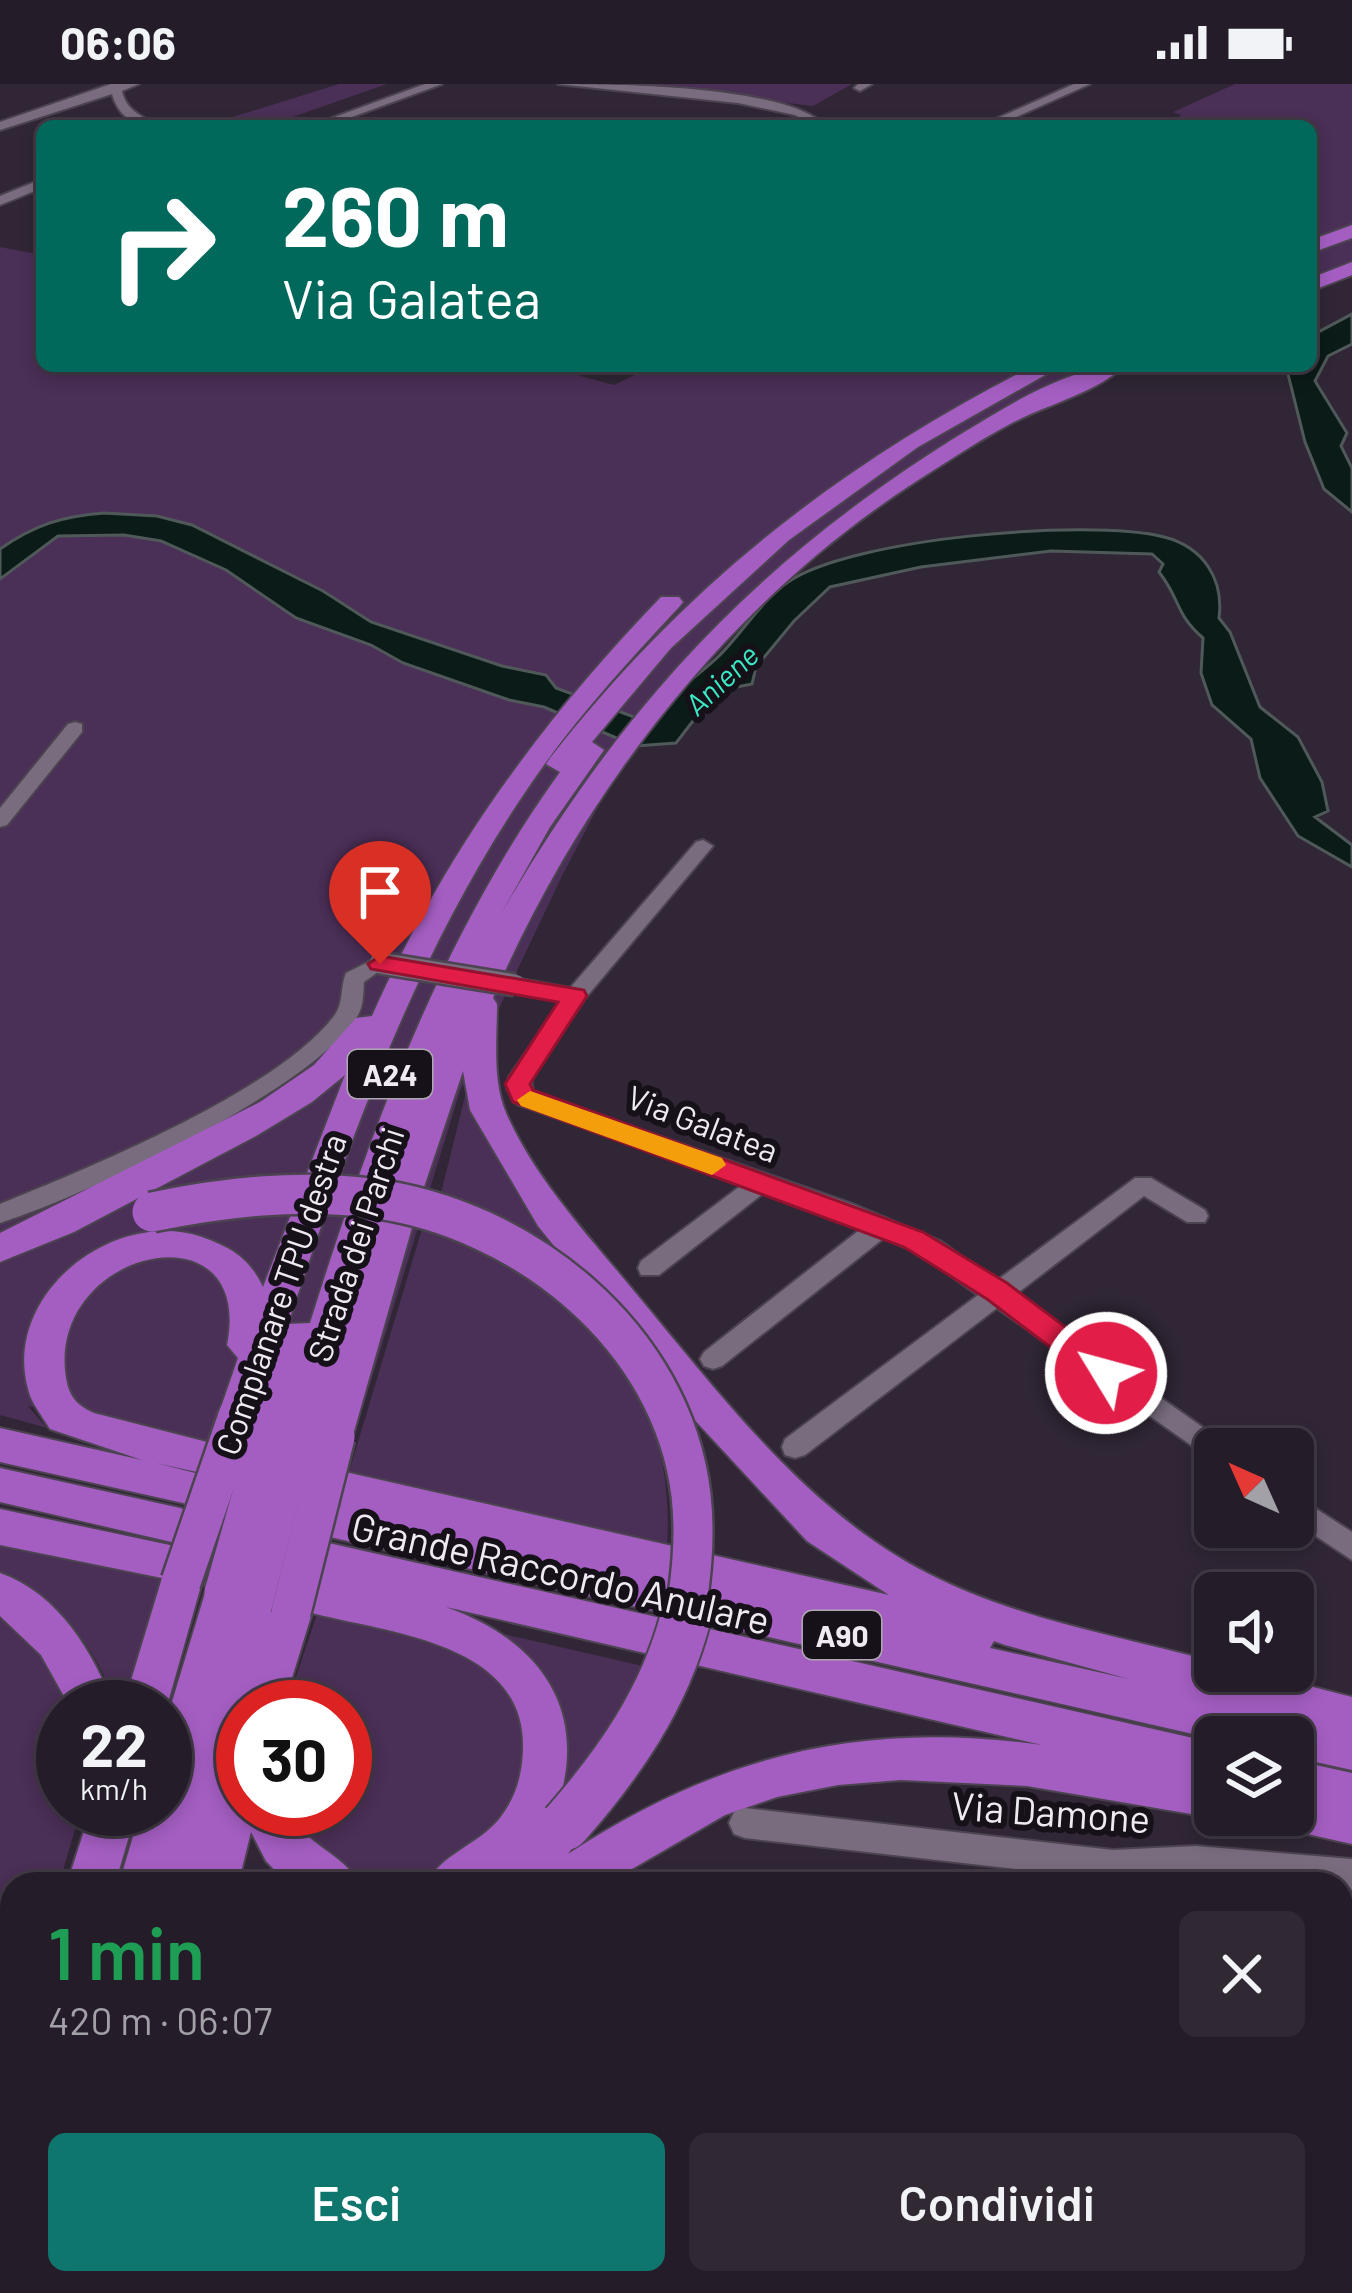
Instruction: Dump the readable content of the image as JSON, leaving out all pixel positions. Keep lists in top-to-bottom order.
{
  "streets": {
    "highway": [
      "A24",
      "Strada dei Parchi",
      "Complanare TPU destra",
      "Grande Raccordo Anulare",
      "A90"
    ],
    "street": ["Via Galatea", "Via Damone"]
  },
  "crossings": [
    ["Strada dei Parchi", "Complanare TPU destra"],
    ["Strada dei Parchi", "Grande Raccordo Anulare"]
  ],
  "water": ["Aniene"],
  "north": "top left",
  "page": {
    "status": "06:06",
    "turn": ["260 m", "Via Galatea"],
    "speed": "22 km/h",
    "limit": "30",
    "heading": ["1 min", "420 m · 06:07"],
    "buttons": ["Esci", "Condividi"]
  }
}
